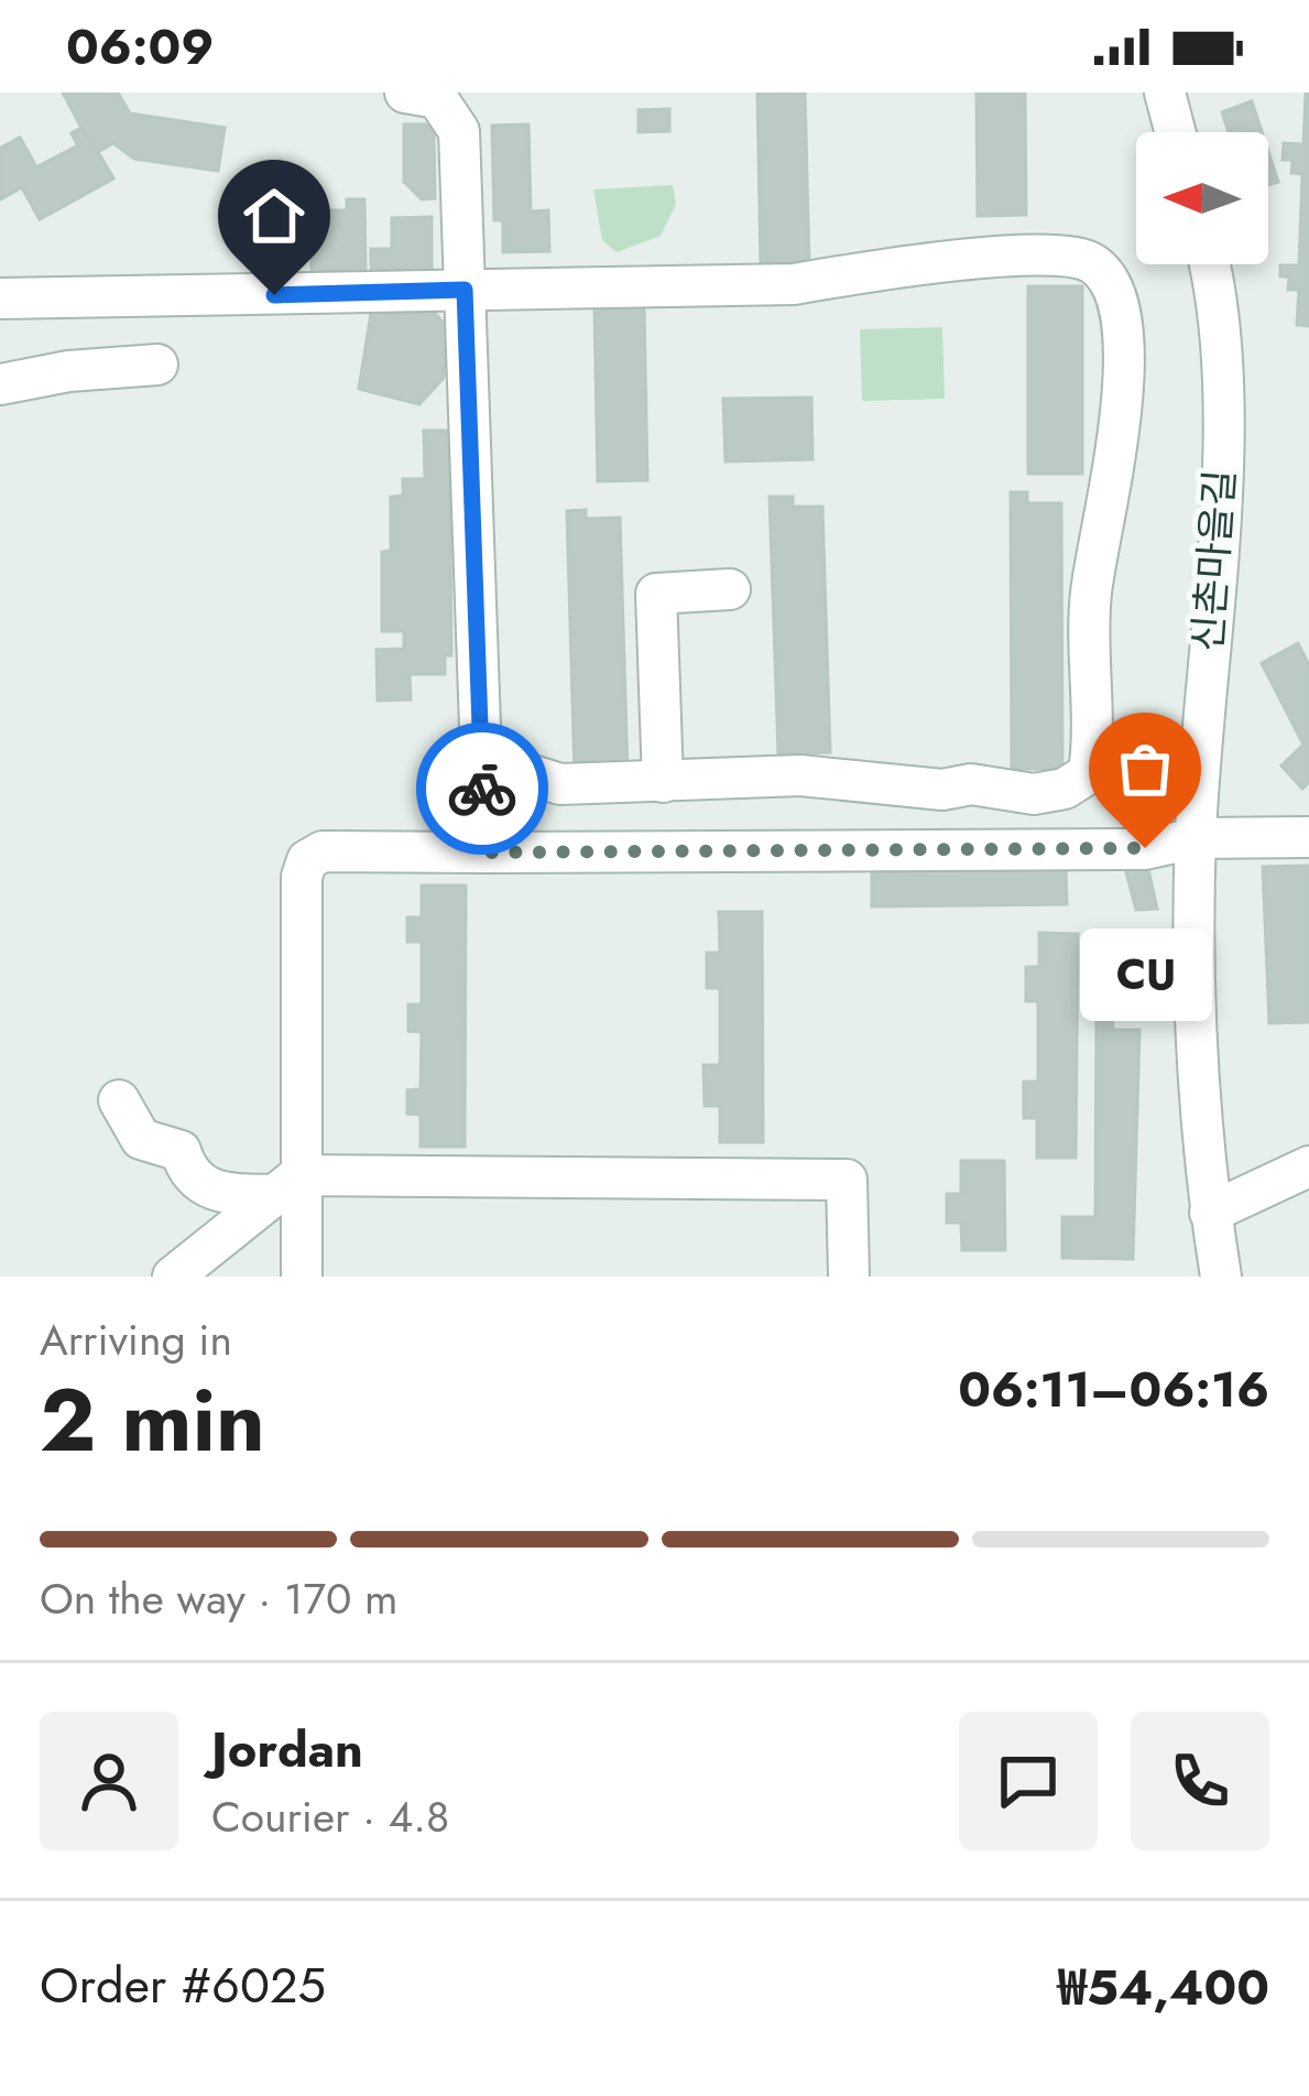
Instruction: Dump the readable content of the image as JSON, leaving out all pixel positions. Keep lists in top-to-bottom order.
{
  "streets": {
    "street": ["신촌마을길"]
  },
  "places": ["CU"],
  "north": "left",
  "page": {
    "status": "06:09",
    "bubble": "CU",
    "heading": ["2 min", "Arriving in", "06:11–06:16"],
    "panel": [
      "Jordan",
      "Courier · 4.8",
      "Order #6025",
      "₩54,400"
    ],
    "bar": "On the way · 170 m"
  }
}
